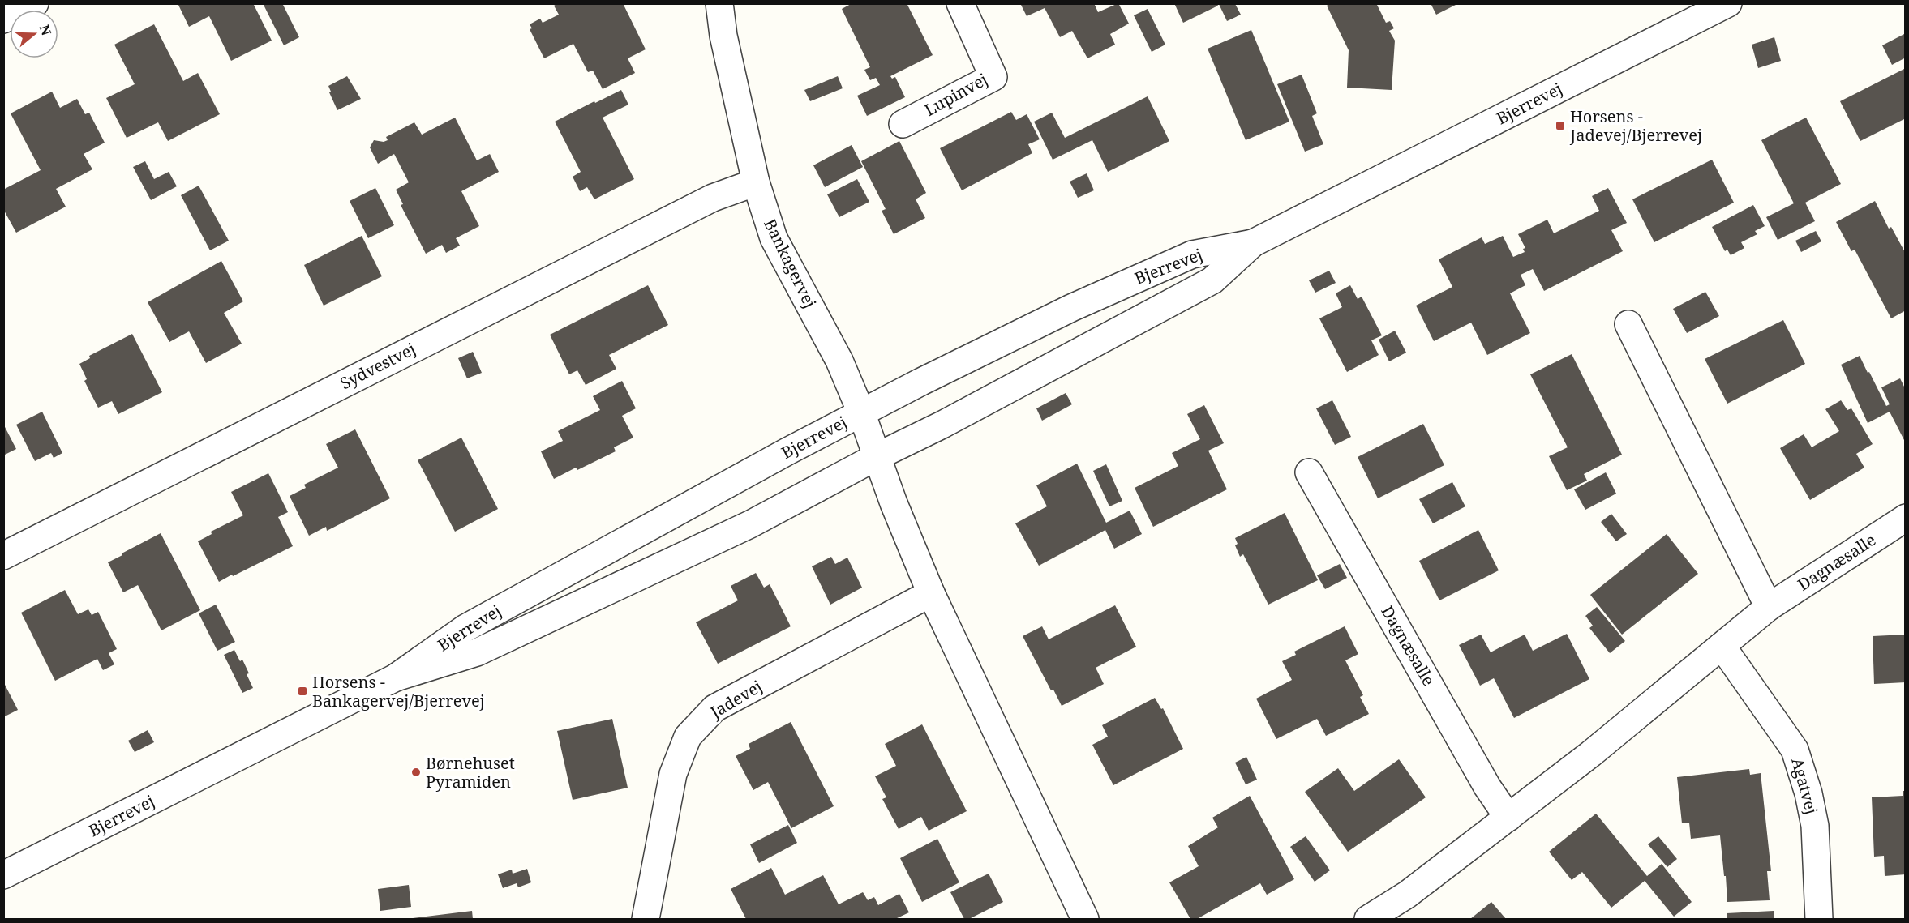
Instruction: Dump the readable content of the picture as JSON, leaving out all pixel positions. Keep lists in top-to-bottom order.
{
  "streets": {
    "street": [
      "Lupinvej",
      "Bjerrevej",
      "Bankagervej",
      "Sydvestvej",
      "Dagnæsalle",
      "Jadevej",
      "Agatvej"
    ]
  },
  "crossings": [
    ["Bjerrevej", "Bankagervej"],
    ["Bankagervej", "Sydvestvej"],
    ["Dagnæsalle", "Agatvej"]
  ],
  "places": {
    "transit": ["Horsens - Jadevej/Bjerrevej", "Horsens - Bankagervej/Bjerrevej"],
    "other": ["Børnehuset Pyramiden"]
  },
  "north": "right"
}
